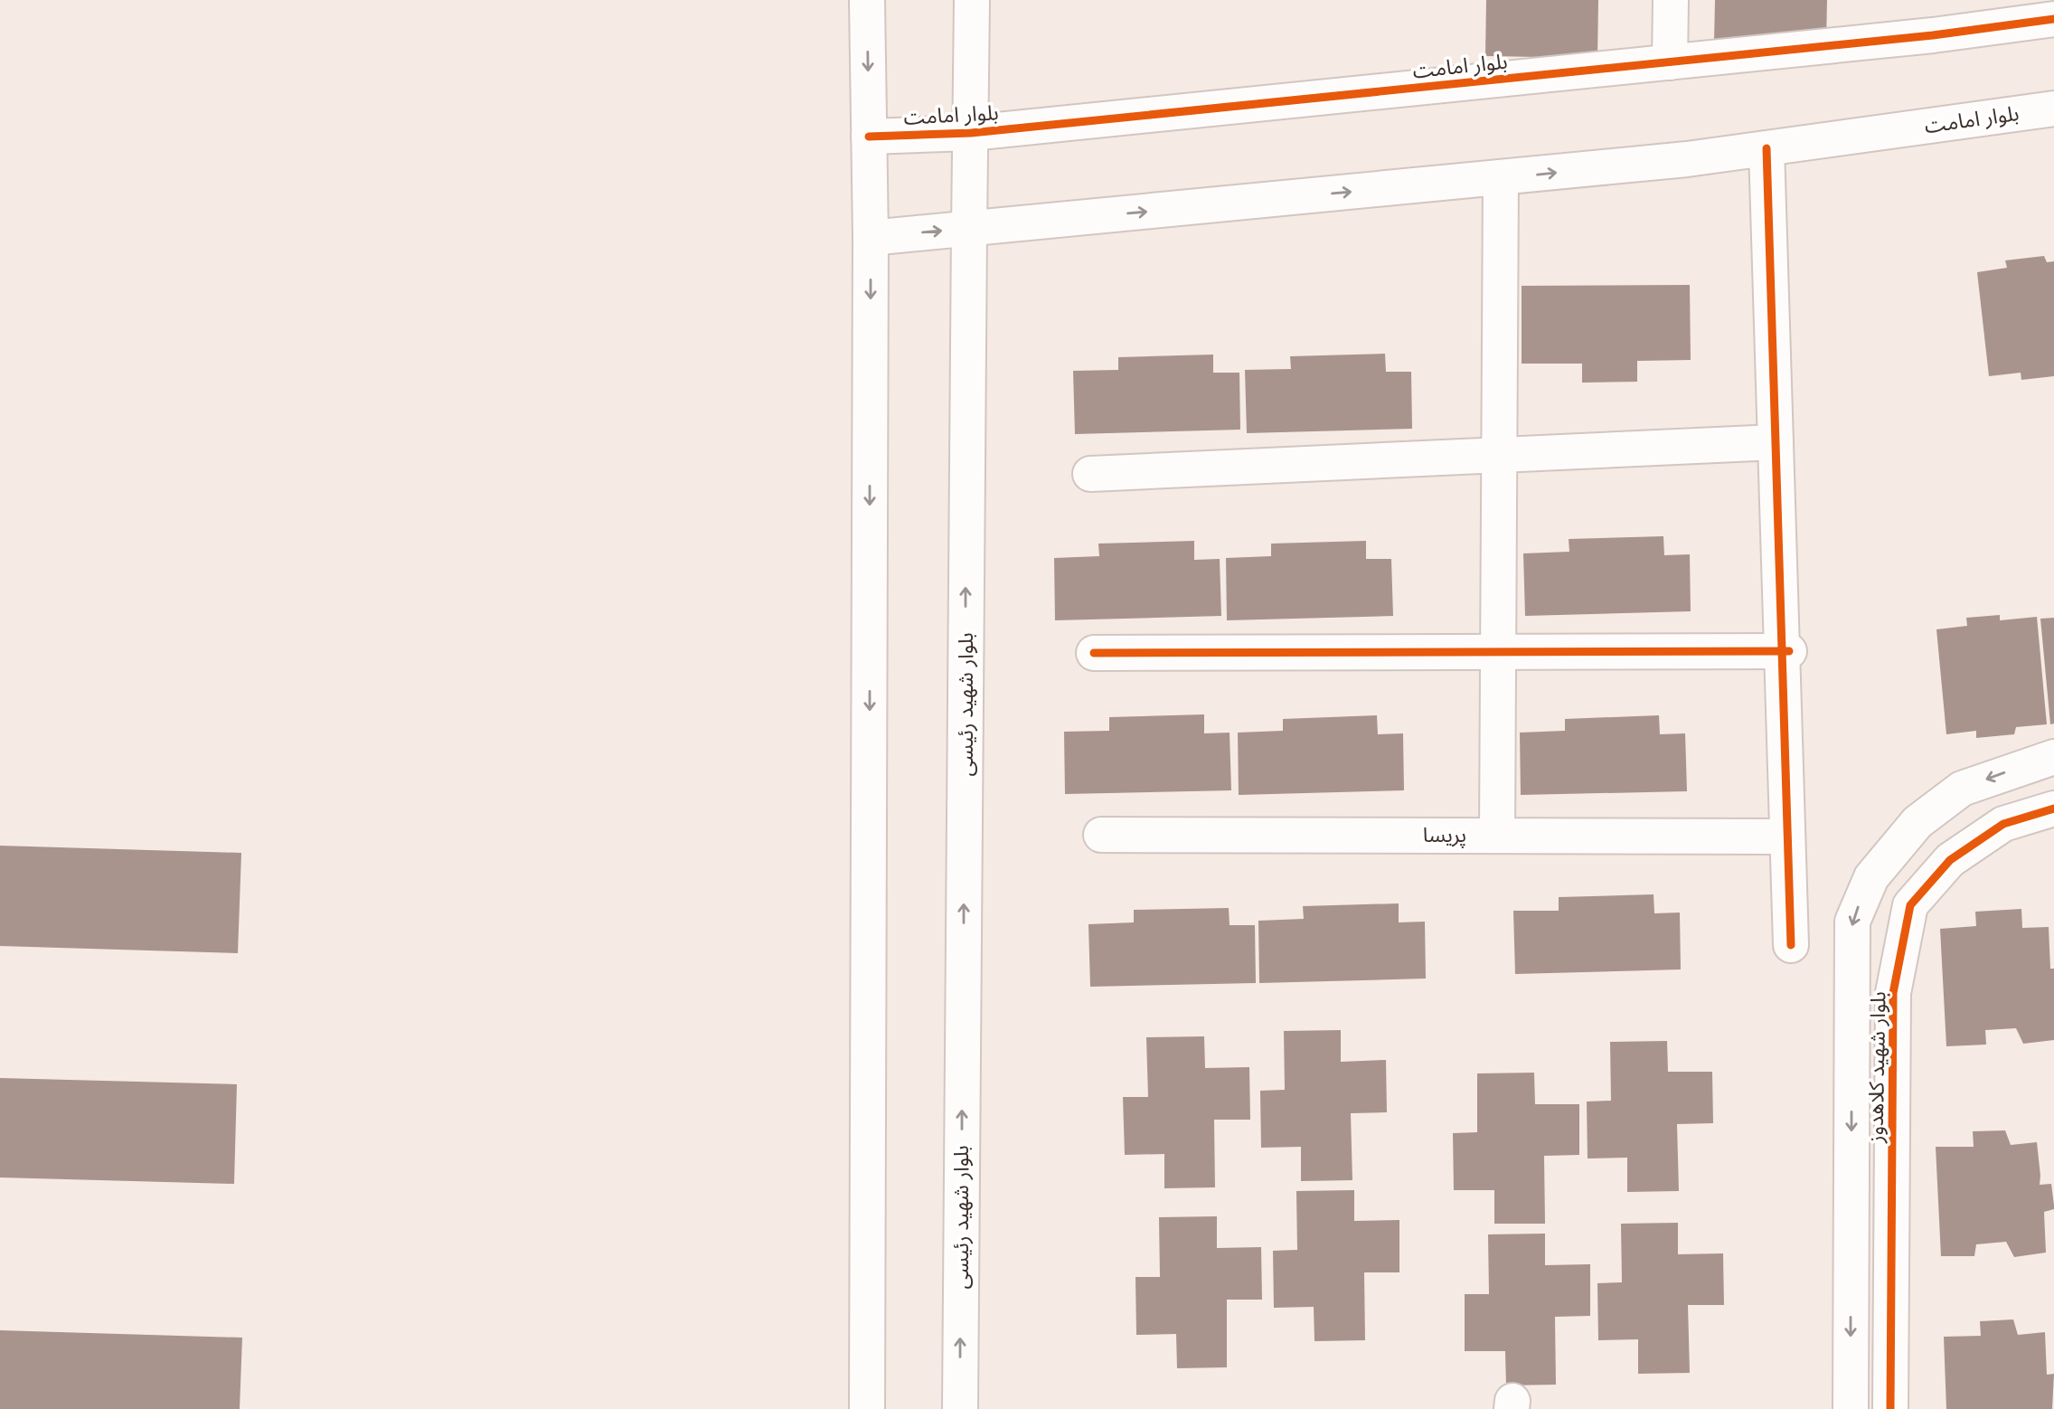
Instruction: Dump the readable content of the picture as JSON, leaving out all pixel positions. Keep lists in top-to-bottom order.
{
  "streets": {
    "street": [
      "بلوار امامت",
      "بلوار شهید رئیسی",
      "پریسا",
      "بلوار شهید کلاهدوز"
    ]
  },
  "crossings": [
    ["بلوار امامت", "بلوار شهید رئیسی"]
  ]
}
